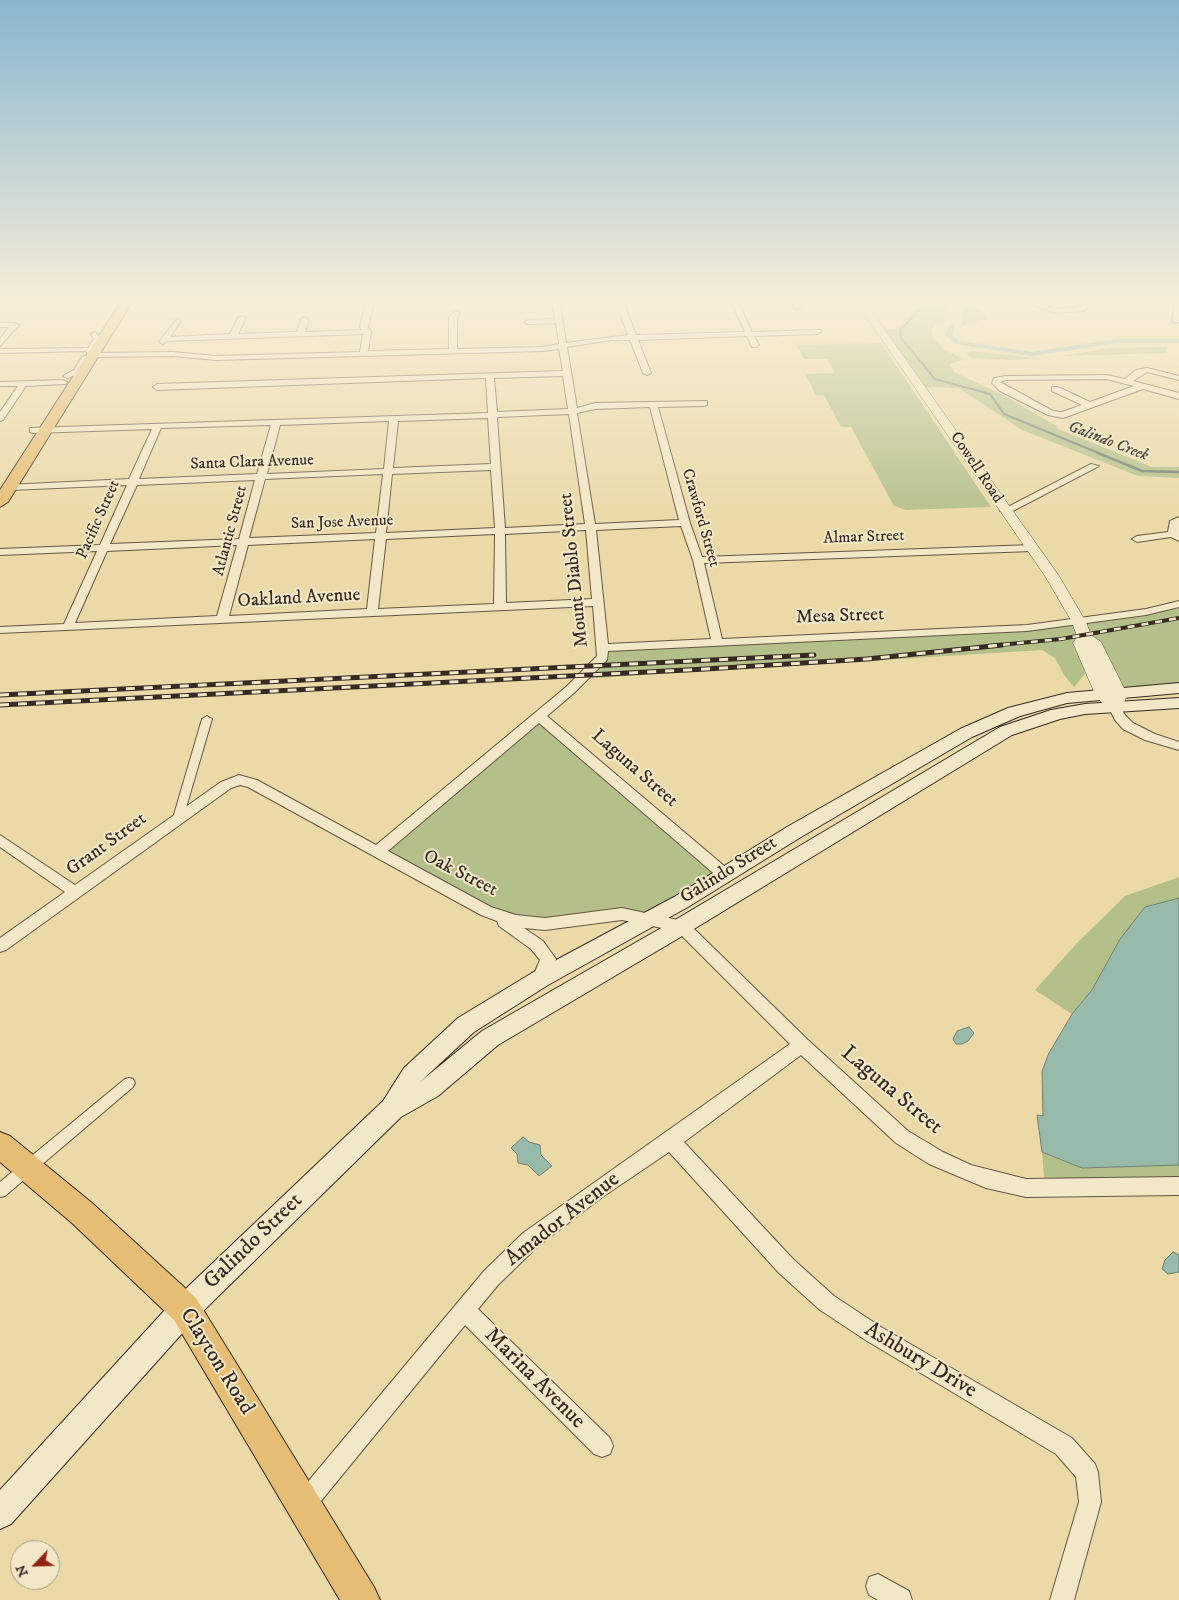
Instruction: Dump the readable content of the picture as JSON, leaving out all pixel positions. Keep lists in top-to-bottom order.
{
  "streets": {
    "main road": ["Galindo Street", "Clayton Road"],
    "street": [
      "Santa Clara Avenue",
      "Cowell Road",
      "Crawford Street",
      "Pacific Street",
      "San Jose Avenue",
      "Atlantic Street",
      "Almar Street",
      "Mount Diablo Street",
      "Oakland Avenue",
      "Mesa Street",
      "Laguna Street",
      "Grant Street",
      "Oak Street",
      "Amador Avenue",
      "Ashbury Drive",
      "Marina Avenue"
    ]
  },
  "crossings": [
    ["Santa Clara Avenue", "Pacific Street"],
    ["Santa Clara Avenue", "Atlantic Street"],
    ["Cowell Road", "Almar Street"],
    ["Cowell Road", "Mesa Street"],
    ["Cowell Road", "Galindo Street"],
    ["Crawford Street", "San Jose Avenue"],
    ["Crawford Street", "Almar Street"],
    ["Crawford Street", "Mesa Street"],
    ["Pacific Street", "San Jose Avenue"],
    ["Pacific Street", "Oakland Avenue"],
    ["San Jose Avenue", "Atlantic Street"],
    ["San Jose Avenue", "Mount Diablo Street"],
    ["Atlantic Street", "Oakland Avenue"],
    ["Mount Diablo Street", "Oakland Avenue"],
    ["Mount Diablo Street", "Mesa Street"],
    ["Mount Diablo Street", "Laguna Street"],
    ["Mount Diablo Street", "Oak Street"],
    ["Laguna Street", "Galindo Street"],
    ["Laguna Street", "Oak Street"],
    ["Laguna Street", "Amador Avenue"],
    ["Grant Street", "Oak Street"],
    ["Galindo Street", "Oak Street"],
    ["Galindo Street", "Clayton Road"],
    ["Amador Avenue", "Ashbury Drive"],
    ["Amador Avenue", "Clayton Road"],
    ["Amador Avenue", "Marina Avenue"]
  ],
  "water": ["Galindo Creek"],
  "north": "bottom left"
}
